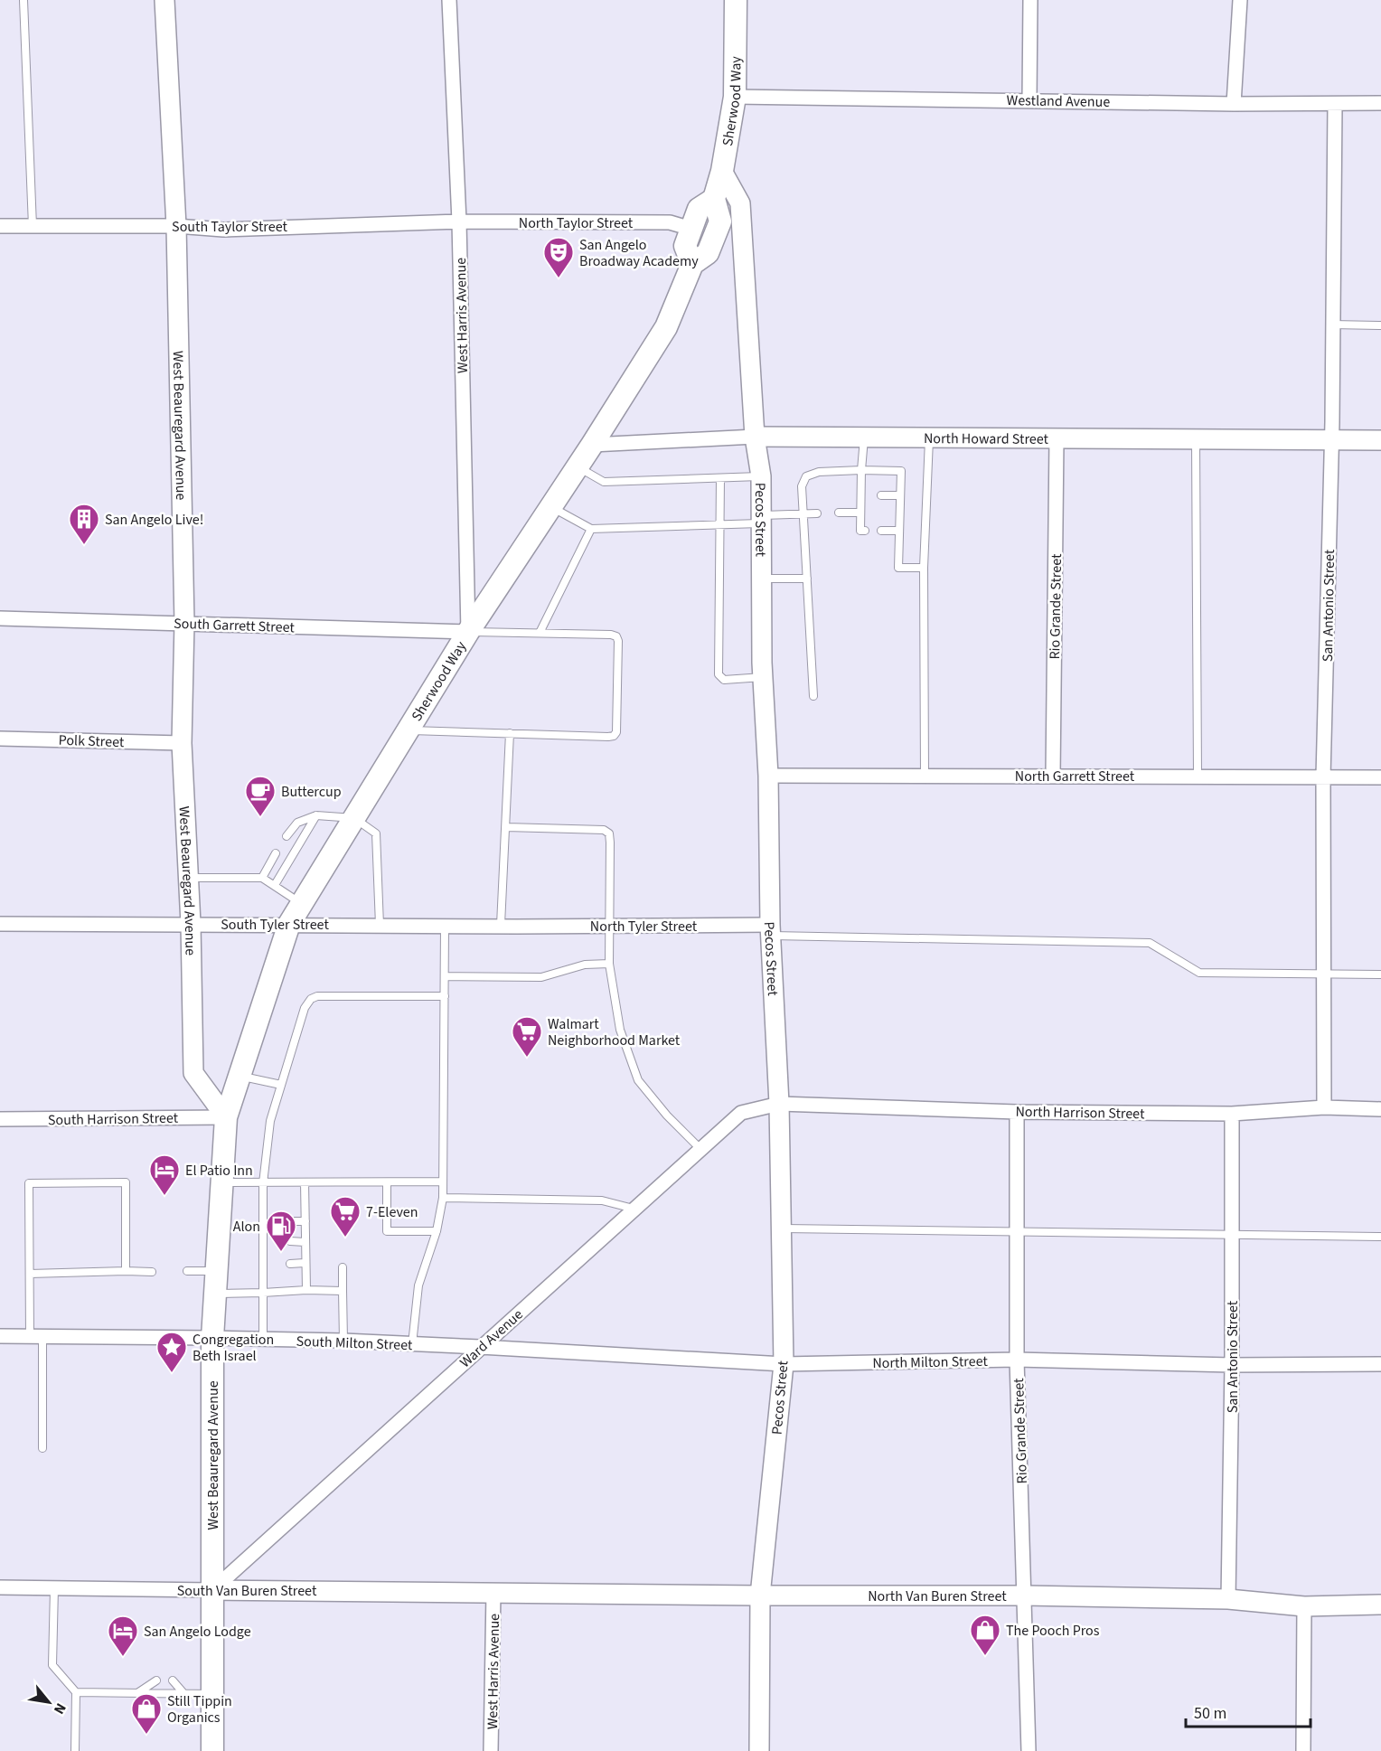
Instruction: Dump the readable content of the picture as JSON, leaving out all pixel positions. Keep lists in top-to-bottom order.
{
  "streets": {
    "main road": ["Sherwood Way", "West Beauregard Avenue"],
    "street": [
      "Westland Avenue",
      "North Taylor Street",
      "South Taylor Street",
      "West Harris Avenue",
      "North Howard Street",
      "Pecos Street",
      "San Antonio Street",
      "Rio Grande Street",
      "South Garrett Street",
      "Polk Street",
      "North Garrett Street",
      "South Tyler Street",
      "North Tyler Street",
      "North Harrison Street",
      "South Harrison Street",
      "Ward Avenue",
      "South Milton Street",
      "North Milton Street",
      "South Van Buren Street",
      "North Van Buren Street"
    ]
  },
  "crossings": [
    ["Sherwood Way", "Westland Avenue"],
    ["Sherwood Way", "North Taylor Street"],
    ["Sherwood Way", "West Harris Avenue"],
    ["Sherwood Way", "West Beauregard Avenue"],
    ["Sherwood Way", "North Howard Street"],
    ["Sherwood Way", "Pecos Street"],
    ["Sherwood Way", "South Garrett Street"],
    ["Sherwood Way", "South Tyler Street"],
    ["Sherwood Way", "South Harrison Street"],
    ["Westland Avenue", "San Antonio Street"],
    ["North Taylor Street", "South Taylor Street"],
    ["North Taylor Street", "West Harris Avenue"],
    ["South Taylor Street", "West Harris Avenue"],
    ["South Taylor Street", "West Beauregard Avenue"],
    ["West Harris Avenue", "South Garrett Street"],
    ["West Harris Avenue", "South Van Buren Street"],
    ["West Harris Avenue", "North Van Buren Street"],
    ["West Beauregard Avenue", "South Garrett Street"],
    ["West Beauregard Avenue", "Polk Street"],
    ["West Beauregard Avenue", "South Tyler Street"],
    ["West Beauregard Avenue", "South Harrison Street"],
    ["West Beauregard Avenue", "Ward Avenue"],
    ["West Beauregard Avenue", "South Milton Street"],
    ["West Beauregard Avenue", "South Van Buren Street"],
    ["North Howard Street", "Pecos Street"],
    ["North Howard Street", "San Antonio Street"],
    ["North Howard Street", "Rio Grande Street"],
    ["Pecos Street", "North Garrett Street"],
    ["Pecos Street", "North Tyler Street"],
    ["Pecos Street", "North Harrison Street"],
    ["Pecos Street", "Ward Avenue"],
    ["Pecos Street", "North Milton Street"],
    ["Pecos Street", "North Van Buren Street"],
    ["San Antonio Street", "North Garrett Street"],
    ["San Antonio Street", "North Harrison Street"],
    ["San Antonio Street", "North Milton Street"],
    ["San Antonio Street", "North Van Buren Street"],
    ["Rio Grande Street", "North Garrett Street"],
    ["Rio Grande Street", "North Harrison Street"],
    ["Rio Grande Street", "North Milton Street"],
    ["Rio Grande Street", "North Van Buren Street"],
    ["South Tyler Street", "North Tyler Street"],
    ["North Harrison Street", "Ward Avenue"],
    ["Ward Avenue", "South Milton Street"],
    ["Ward Avenue", "North Milton Street"],
    ["Ward Avenue", "South Van Buren Street"],
    ["South Milton Street", "North Milton Street"],
    ["South Van Buren Street", "North Van Buren Street"]
  ],
  "places": {
    "theatre": ["San Angelo Broadway Academy"],
    "building": ["San Angelo Live!"],
    "cafe": ["Buttercup"],
    "supermarket": ["Walmart Neighborhood Market", "7-Eleven"],
    "hotel": ["El Patio Inn", "San Angelo Lodge"],
    "fuel station": ["Alon"],
    "place": ["Congregation Beth Israel"],
    "shop": ["The Pooch Pros", "Still Tippin Organics"]
  },
  "scale_bar": "50 m",
  "north": "bottom right"
}
